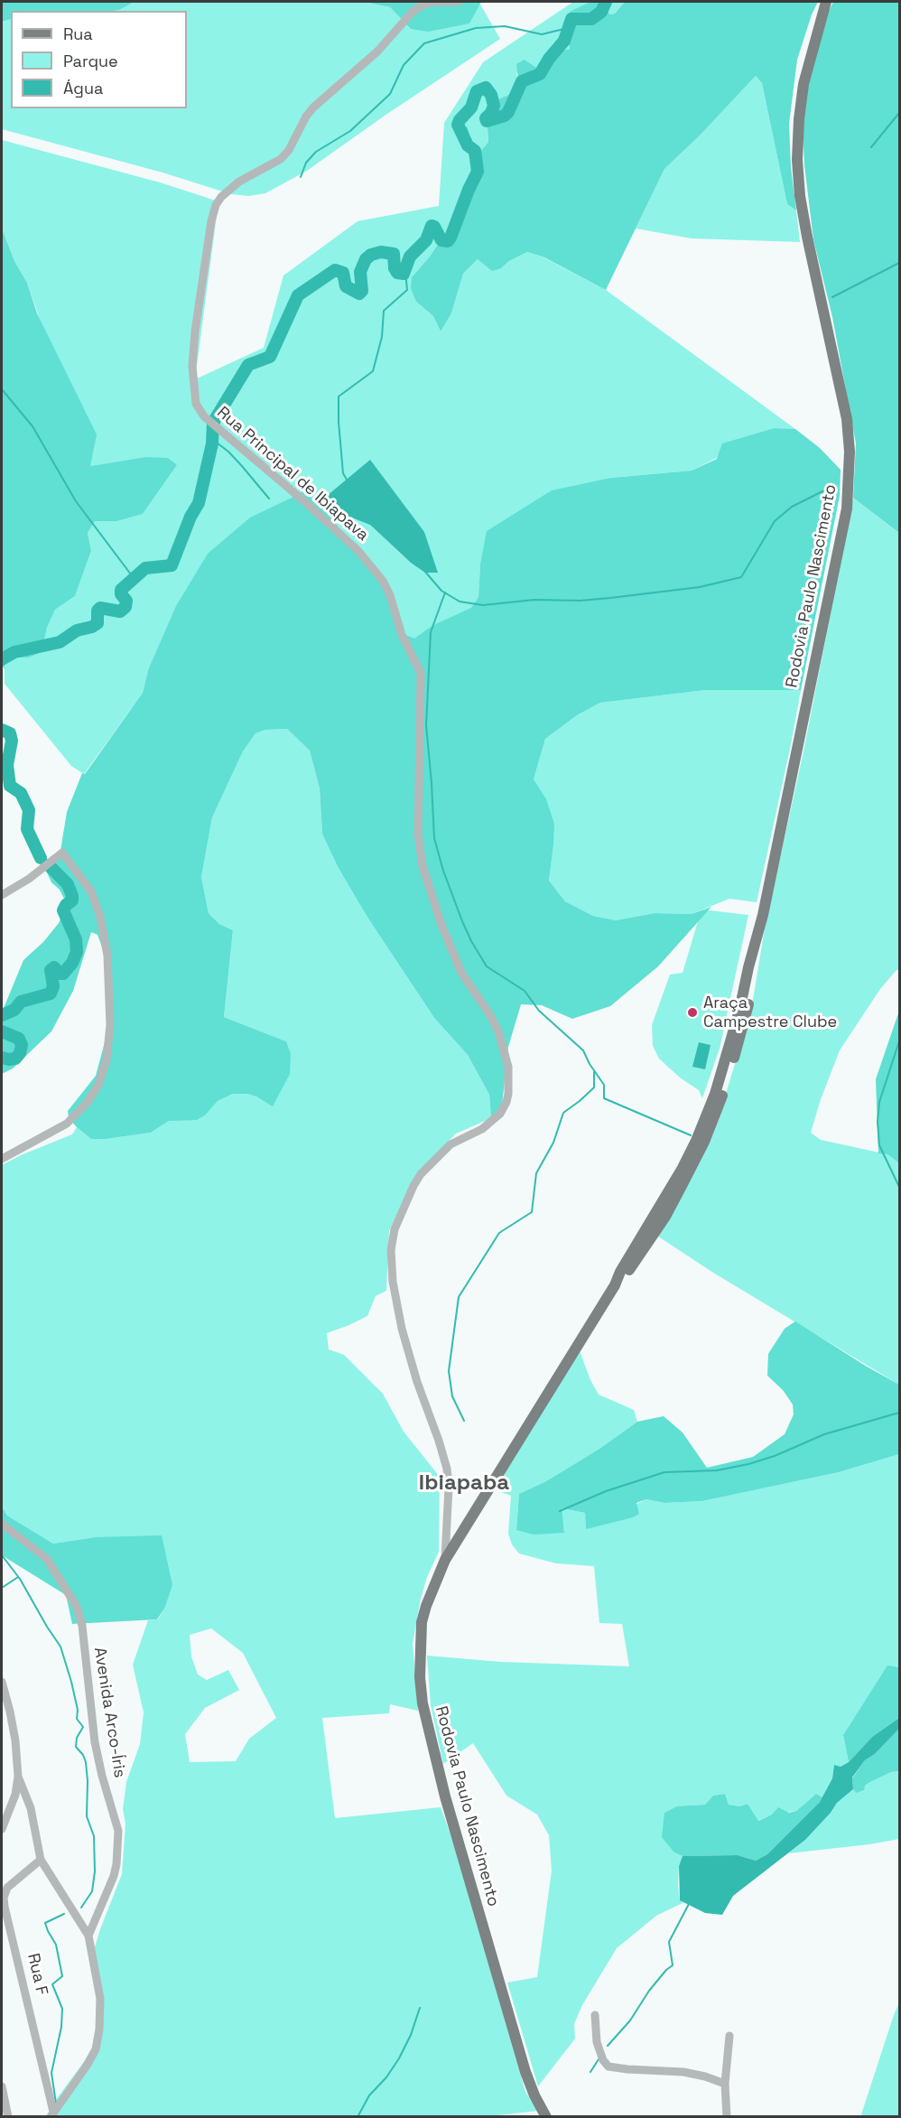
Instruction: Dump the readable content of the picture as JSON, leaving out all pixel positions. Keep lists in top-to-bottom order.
{
  "streets": {
    "main road": ["Rodovia Paulo Nascimento"],
    "street": ["Rua Principal de Ibiapava", "Avenida Arco-Íris", "Rua F"]
  },
  "crossings": [
    ["Rua Principal de Ibiapava", "Rodovia Paulo Nascimento"]
  ],
  "districts": ["Ibiapaba"],
  "places": ["Araça Campestre Clube"],
  "legend": ["Rua", "Parque", "Água"]
}
